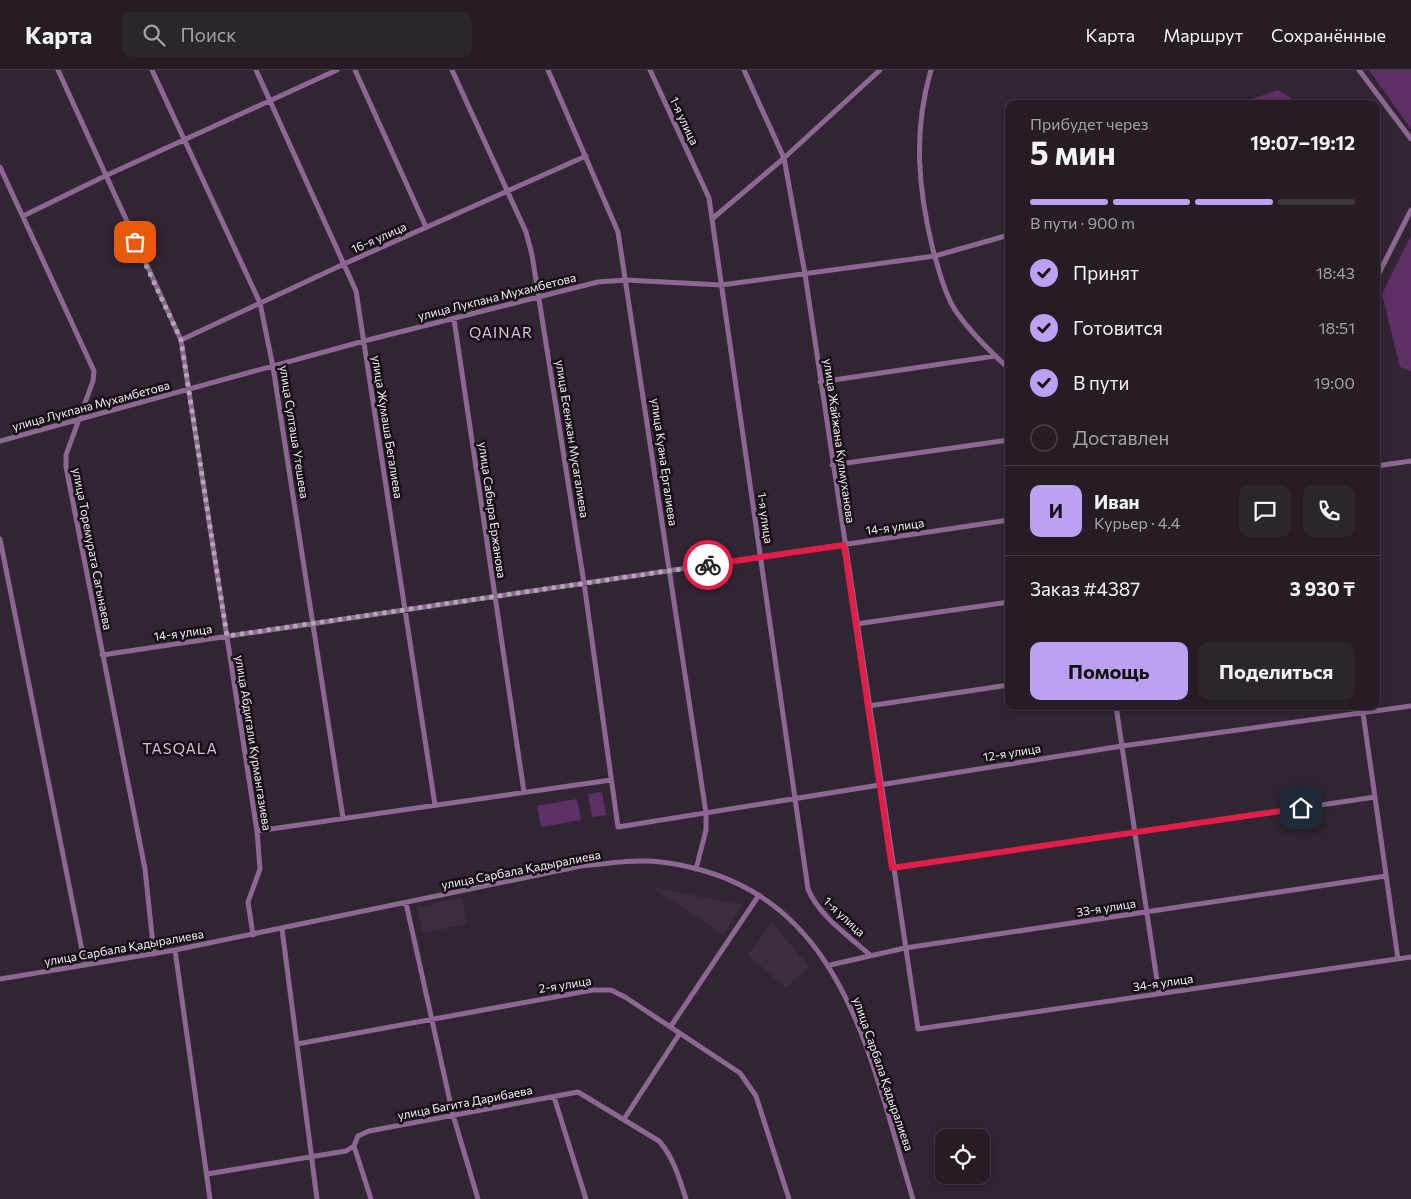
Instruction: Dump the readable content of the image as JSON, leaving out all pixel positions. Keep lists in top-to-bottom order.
{
  "streets": {
    "street": [
      "1-я улица",
      "16-я улица",
      "улица Лукпана Мухамбетова",
      "улица Жумаша Бегалиева",
      "улица Султаша Утешева",
      "улица Есенжан Мусагалиева",
      "улица Жайжана Кулмуханова",
      "улица Куана Ергалиева",
      "улица Сабыра Ержанова",
      "14-я улица",
      "улица Торемурата Сагынаева",
      "улица Абдигали Курмангазиева",
      "12-я улица",
      "улица Сарбала Қадыралиева",
      "33-я улица",
      "34-я улица",
      "2-я улица",
      "улица Багита Дарибаева"
    ]
  },
  "crossings": [
    ["1-я улица", "улица Лукпана Мухамбетова"],
    ["1-я улица", "14-я улица"],
    ["1-я улица", "12-я улица"],
    ["1-я улица", "33-я улица"],
    ["16-я улица", "улица Жумаша Бегалиева"],
    ["16-я улица", "улица Султаша Утешева"],
    ["16-я улица", "улица Есенжан Мусагалиева"],
    ["16-я улица", "улица Куана Ергалиева"],
    ["16-я улица", "улица Абдигали Курмангазиева"],
    ["улица Лукпана Мухамбетова", "улица Жумаша Бегалиева"],
    ["улица Лукпана Мухамбетова", "улица Султаша Утешева"],
    ["улица Лукпана Мухамбетова", "улица Есенжан Мусагалиева"],
    ["улица Лукпана Мухамбетова", "улица Жайжана Кулмуханова"],
    ["улица Лукпана Мухамбетова", "улица Куана Ергалиева"],
    ["улица Лукпана Мухамбетова", "улица Сабыра Ержанова"],
    ["улица Лукпана Мухамбетова", "улица Торемурата Сагынаева"],
    ["улица Лукпана Мухамбетова", "улица Абдигали Курмангазиева"],
    ["улица Жумаша Бегалиева", "14-я улица"],
    ["улица Султаша Утешева", "14-я улица"],
    ["улица Есенжан Мусагалиева", "14-я улица"],
    ["улица Есенжан Мусагалиева", "12-я улица"],
    ["улица Жайжана Кулмуханова", "14-я улица"],
    ["улица Жайжана Кулмуханова", "12-я улица"],
    ["улица Жайжана Кулмуханова", "33-я улица"],
    ["улица Жайжана Кулмуханова", "34-я улица"],
    ["улица Куана Ергалиева", "14-я улица"],
    ["улица Куана Ергалиева", "12-я улица"],
    ["улица Куана Ергалиева", "улица Сарбала Қадыралиева"],
    ["улица Сабыра Ержанова", "14-я улица"],
    ["14-я улица", "улица Торемурата Сагынаева"],
    ["14-я улица", "улица Абдигали Курмангазиева"],
    ["улица Торемурата Сагынаева", "улица Сарбала Қадыралиева"],
    ["улица Абдигали Курмангазиева", "улица Сарбала Қадыралиева"],
    ["улица Сарбала Қадыралиева", "33-я улица"]
  ],
  "districts": ["QAINAR", "TASQALA"],
  "page": {
    "header": "Карта",
    "search": "Поиск",
    "nav": ["Карта", "Маршрут", "Сохранённые"],
    "heading": ["5 мин", "Прибудет через", "19:07–19:12"],
    "panel": [
      "Иван",
      "Курьер · 4.4",
      "Заказ #4387",
      "3 930 ₸"
    ],
    "bar": "В пути · 900 m",
    "list": [
      ["Принят", "18:43"],
      ["Готовится", "18:51"],
      ["В пути", "19:00"],
      "Доставлен"
    ],
    "round": "И",
    "buttons": ["Помощь", "Поделиться"]
  }
}
